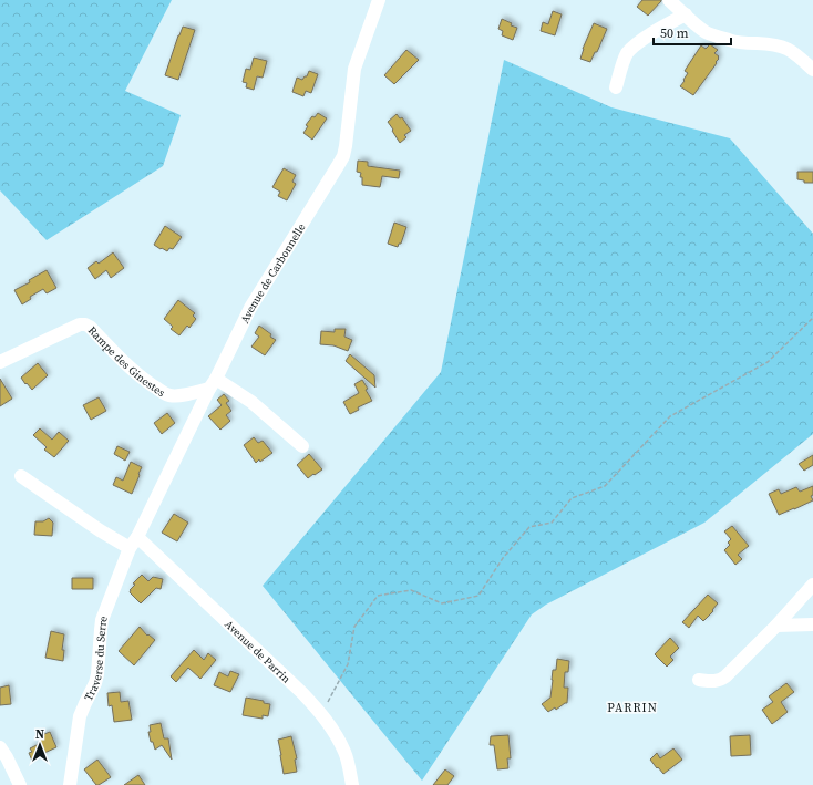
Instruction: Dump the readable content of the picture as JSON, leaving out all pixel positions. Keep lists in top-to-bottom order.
{
  "streets": {
    "street": [
      "Avenue de Carbonnelle",
      "Rampe des Ginestes",
      "Avenue de Parrin",
      "Traverse du Serre"
    ]
  },
  "crossings": [
    ["Avenue de Carbonnelle", "Rampe des Ginestes"],
    ["Avenue de Carbonnelle", "Avenue de Parrin"],
    ["Avenue de Carbonnelle", "Traverse du Serre"],
    ["Avenue de Parrin", "Traverse du Serre"]
  ],
  "districts": ["PARRIN"],
  "scale_bar": "50 m",
  "north": "top"
}
